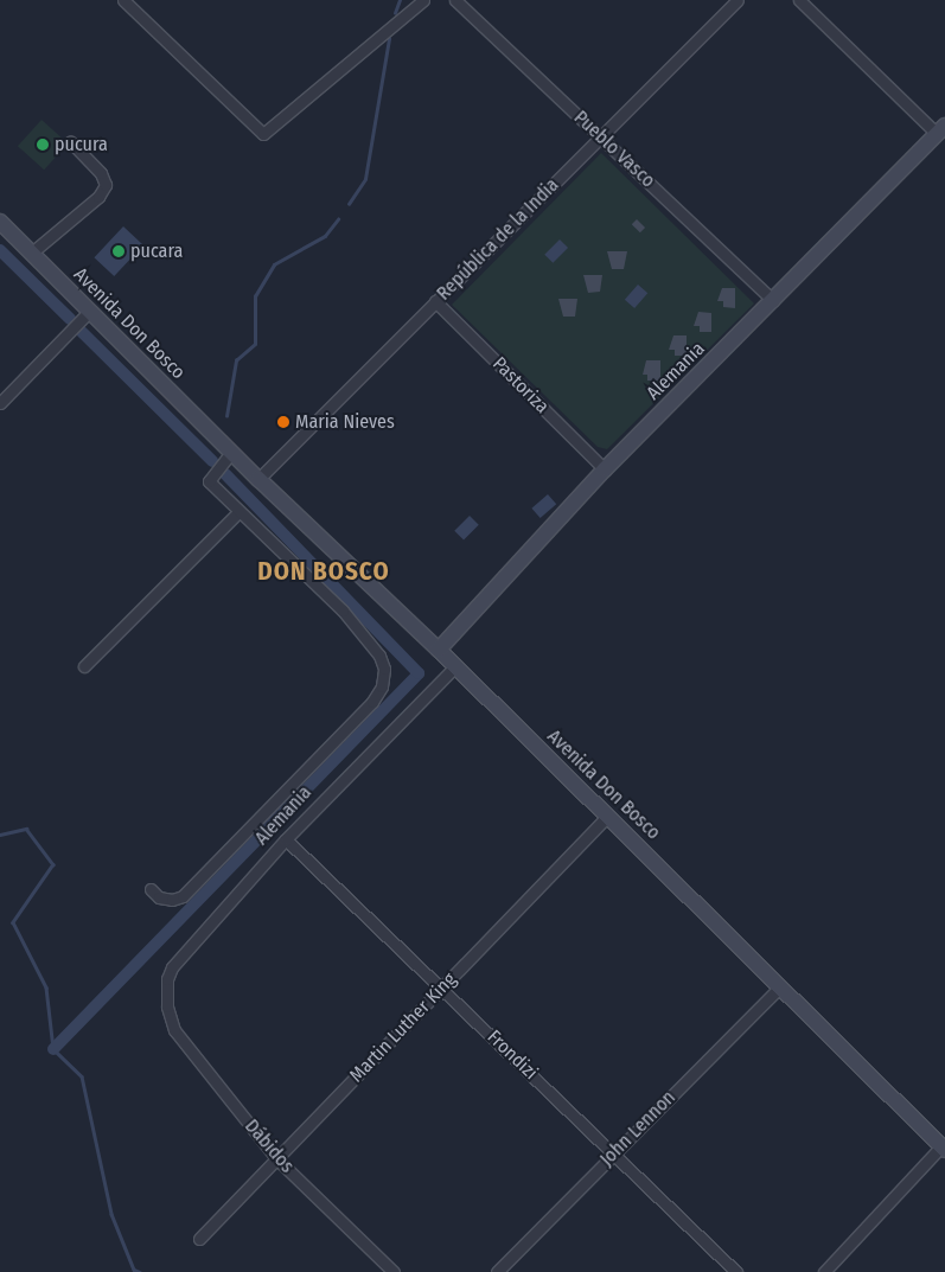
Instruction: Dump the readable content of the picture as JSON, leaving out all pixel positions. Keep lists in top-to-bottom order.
{
  "streets": {
    "main road": ["Avenida Don Bosco", "Alemania"],
    "street": [
      "Pueblo Vasco",
      "República de la India",
      "Pastoriza",
      "Martin Luther King",
      "Frondizi",
      "John Lennon",
      "Dábidos"
    ]
  },
  "crossings": [
    ["Pueblo Vasco", "República de la India"],
    ["Pueblo Vasco", "Alemania"],
    ["República de la India", "Avenida Don Bosco"],
    ["República de la India", "Pastoriza"],
    ["Avenida Don Bosco", "Alemania"],
    ["Avenida Don Bosco", "Martin Luther King"],
    ["Avenida Don Bosco", "John Lennon"],
    ["Alemania", "Pastoriza"],
    ["Alemania", "Frondizi"],
    ["Alemania", "Dábidos"],
    ["Martin Luther King", "Frondizi"],
    ["Martin Luther King", "Dábidos"],
    ["Frondizi", "John Lennon"]
  ],
  "districts": ["DON BOSCO"],
  "places": ["pucura", "pucara", "Maria Nieves"]
}
